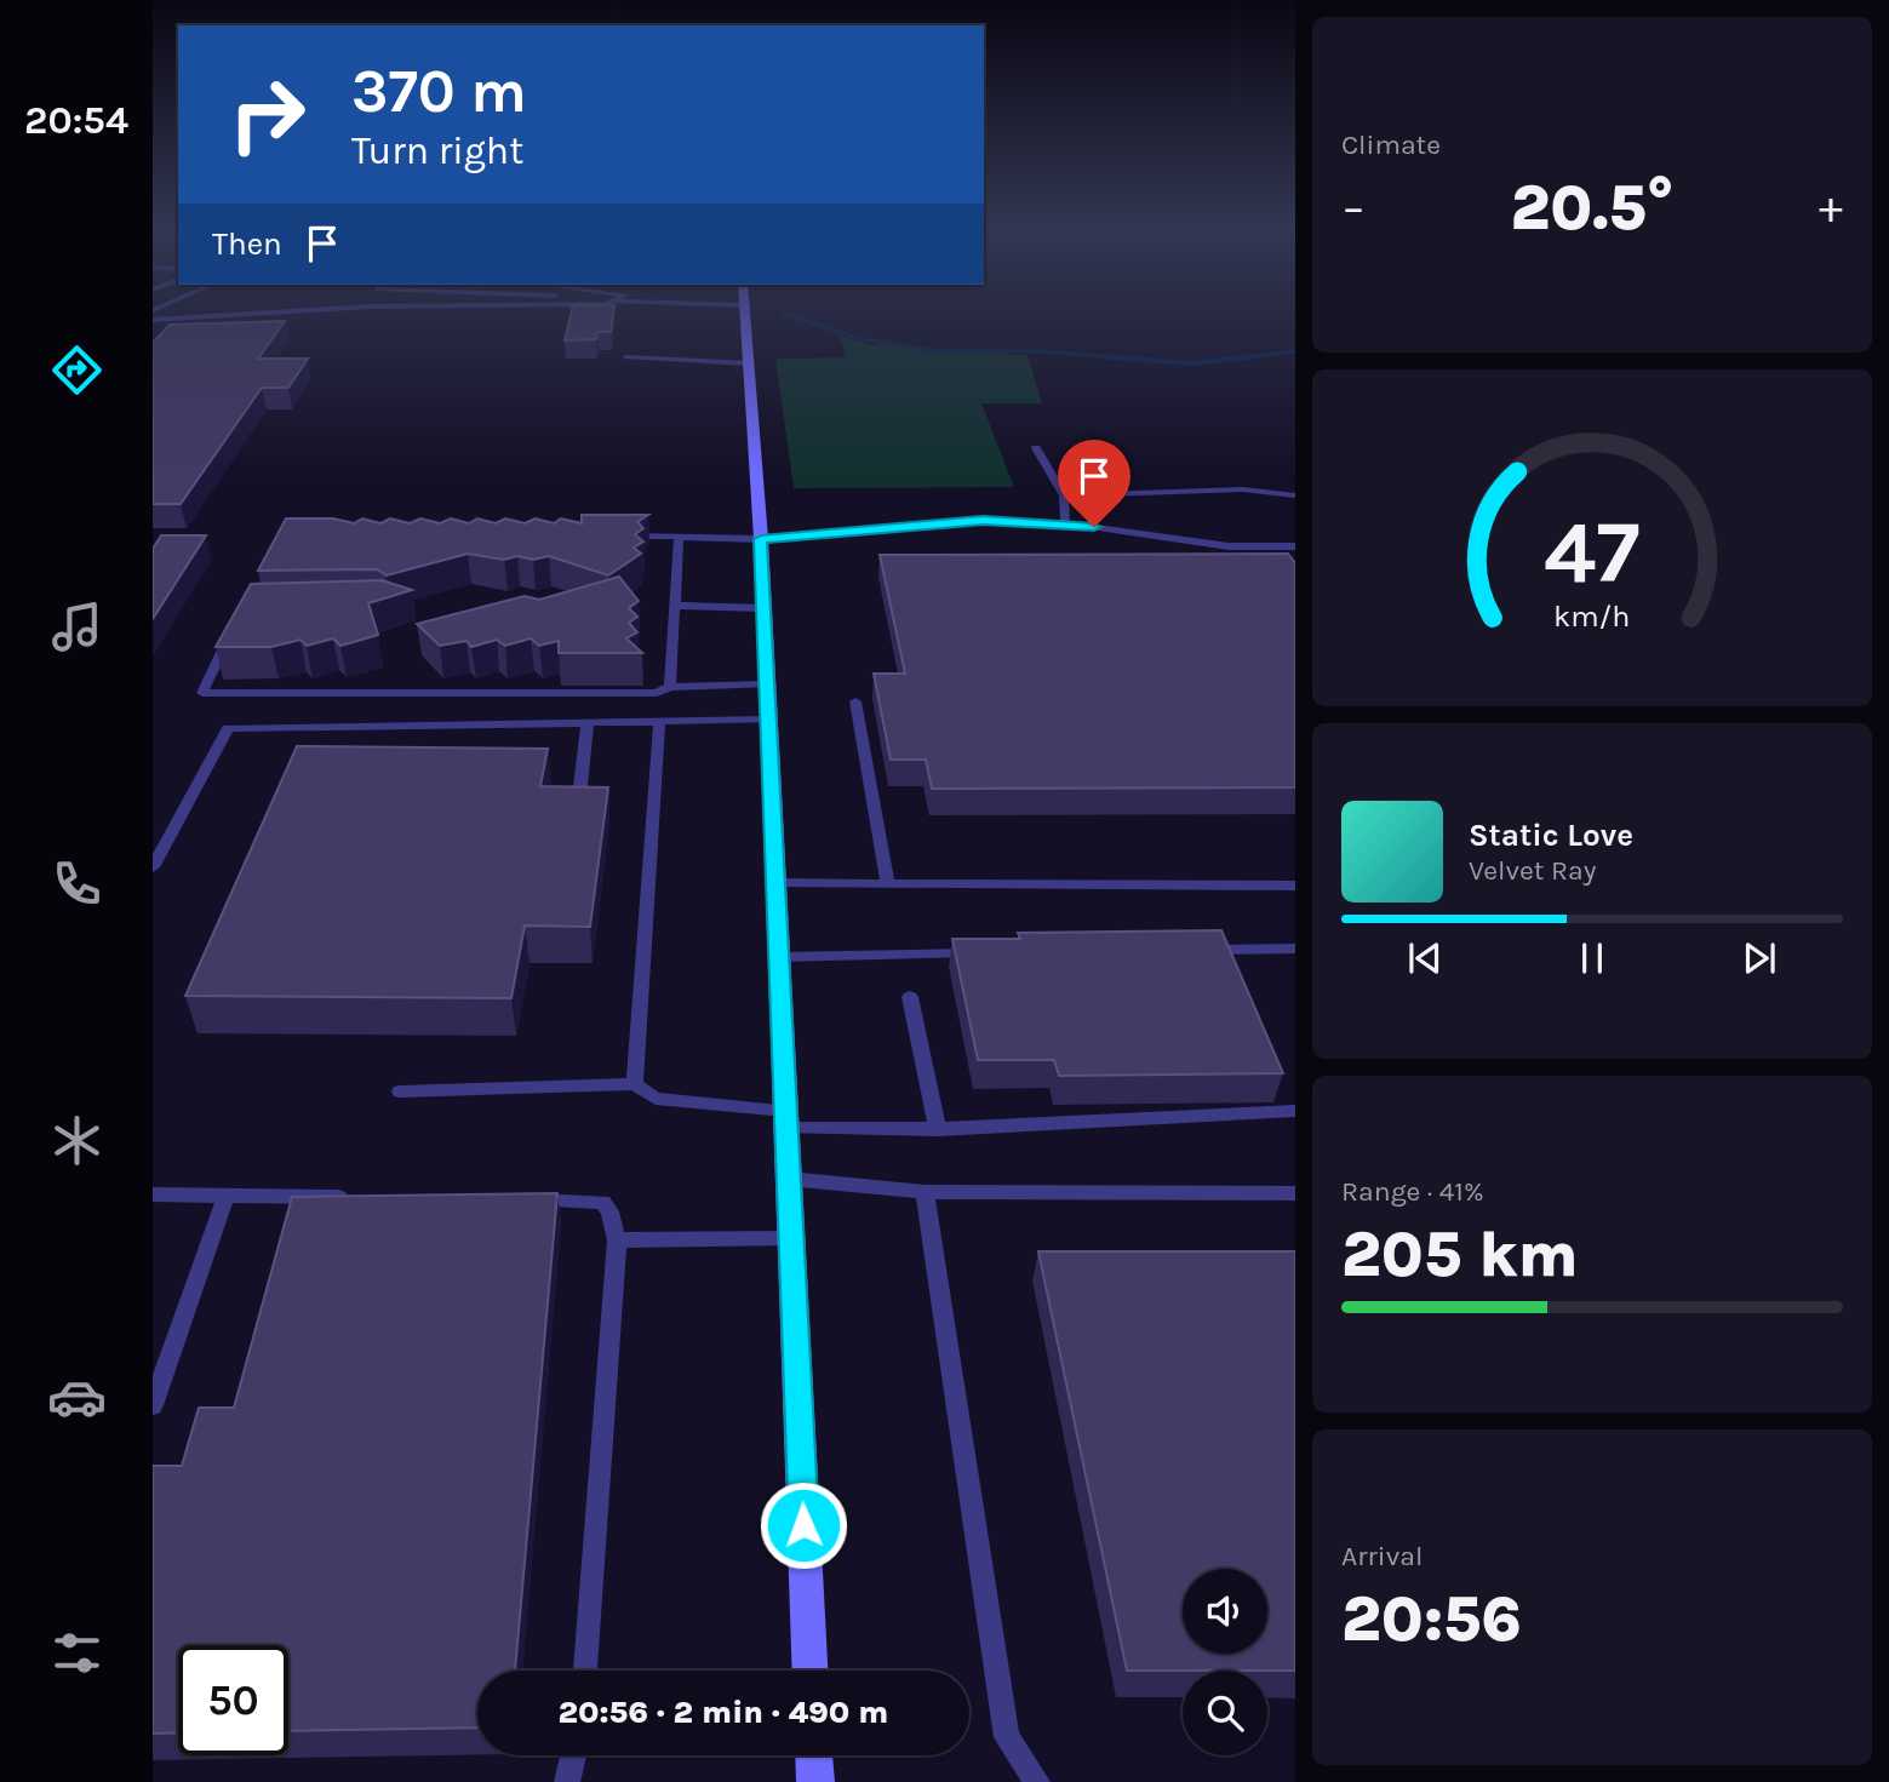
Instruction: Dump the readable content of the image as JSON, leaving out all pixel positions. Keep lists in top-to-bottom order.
{
  "page": {
    "tabs": "20:54",
    "tile": [
      "Climate",
      ["Range · 41%", "205 km"],
      ["Arrival", "20:56"]
    ],
    "turn": ["370 m", "Turn right"],
    "heat": ["−", "20.5°", "+"],
    "then": "Then",
    "song": ["Static Love", "Velvet Ray"],
    "limit": "50",
    "trip": "20:56 · 2 min · 490 m",
    "gauge": ["47", "km/h"]
  }
}
